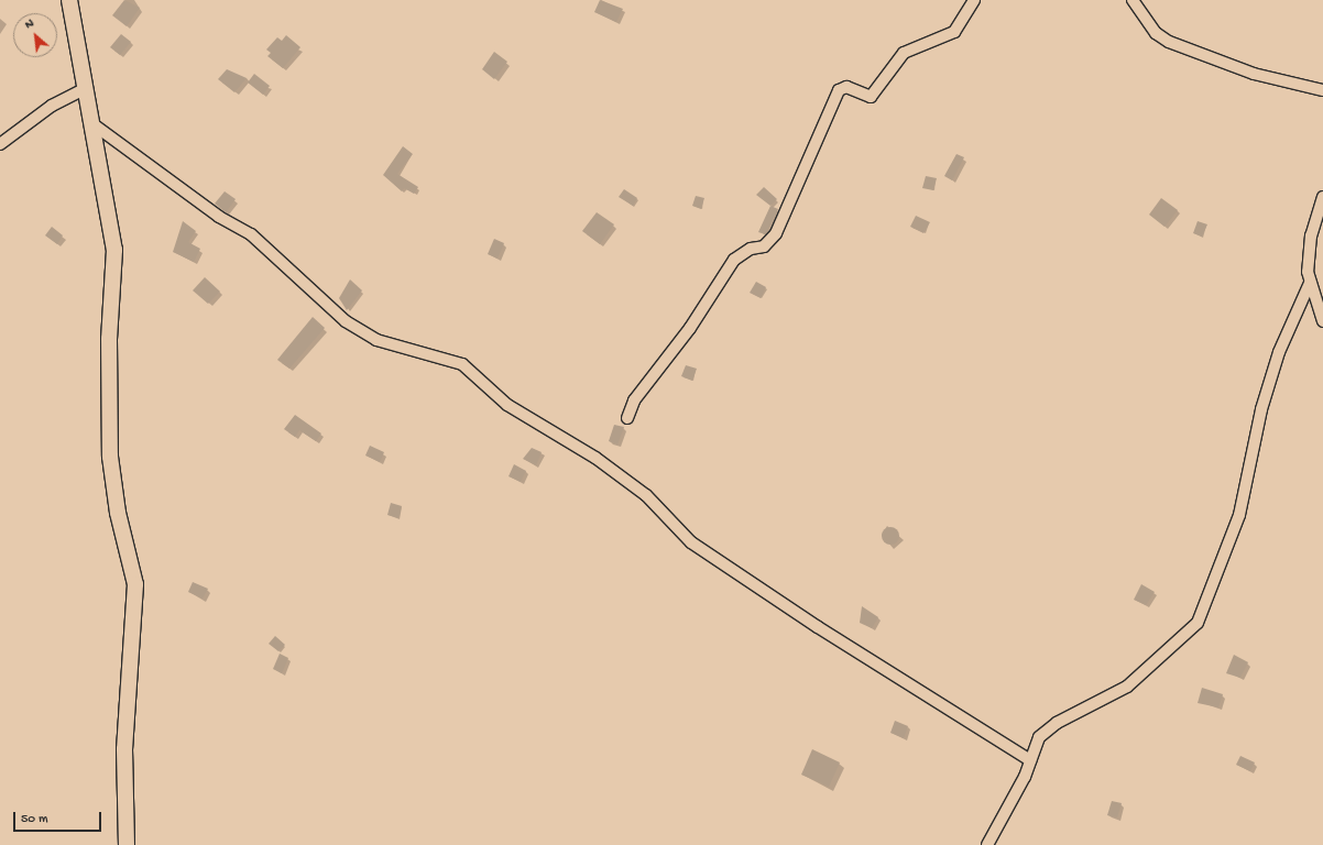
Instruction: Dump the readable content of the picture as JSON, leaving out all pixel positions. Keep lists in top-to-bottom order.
{
  "scale_bar": "50 m",
  "north": "top left"
}
